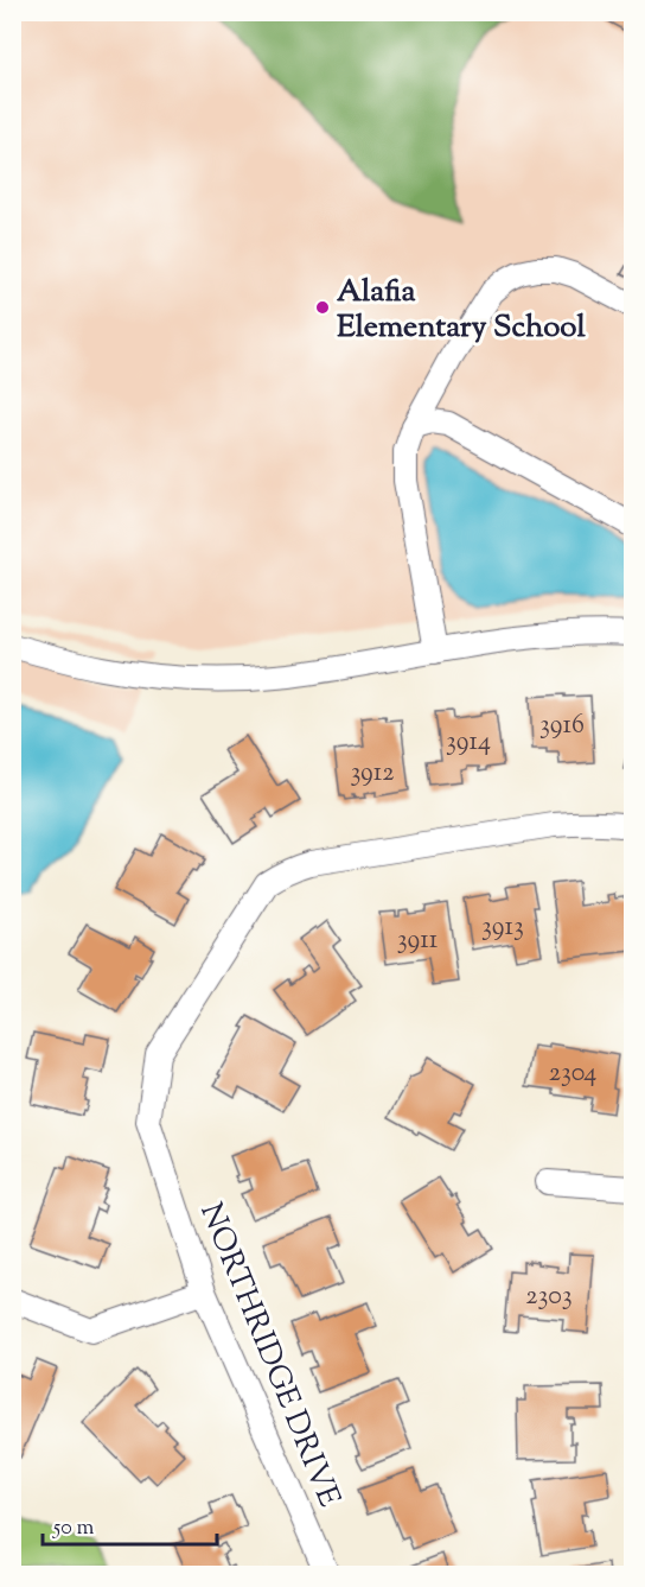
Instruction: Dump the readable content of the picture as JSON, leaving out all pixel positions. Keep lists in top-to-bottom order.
{
  "streets": {
    "street": ["NORTHRIDGE DRIVE"]
  },
  "places": ["Alafia Elementary School"],
  "house_numbers": [
    "3916",
    "3914",
    "3912",
    "3913",
    "3911",
    "2304",
    "2303"
  ],
  "scale_bar": "50 m"
}
